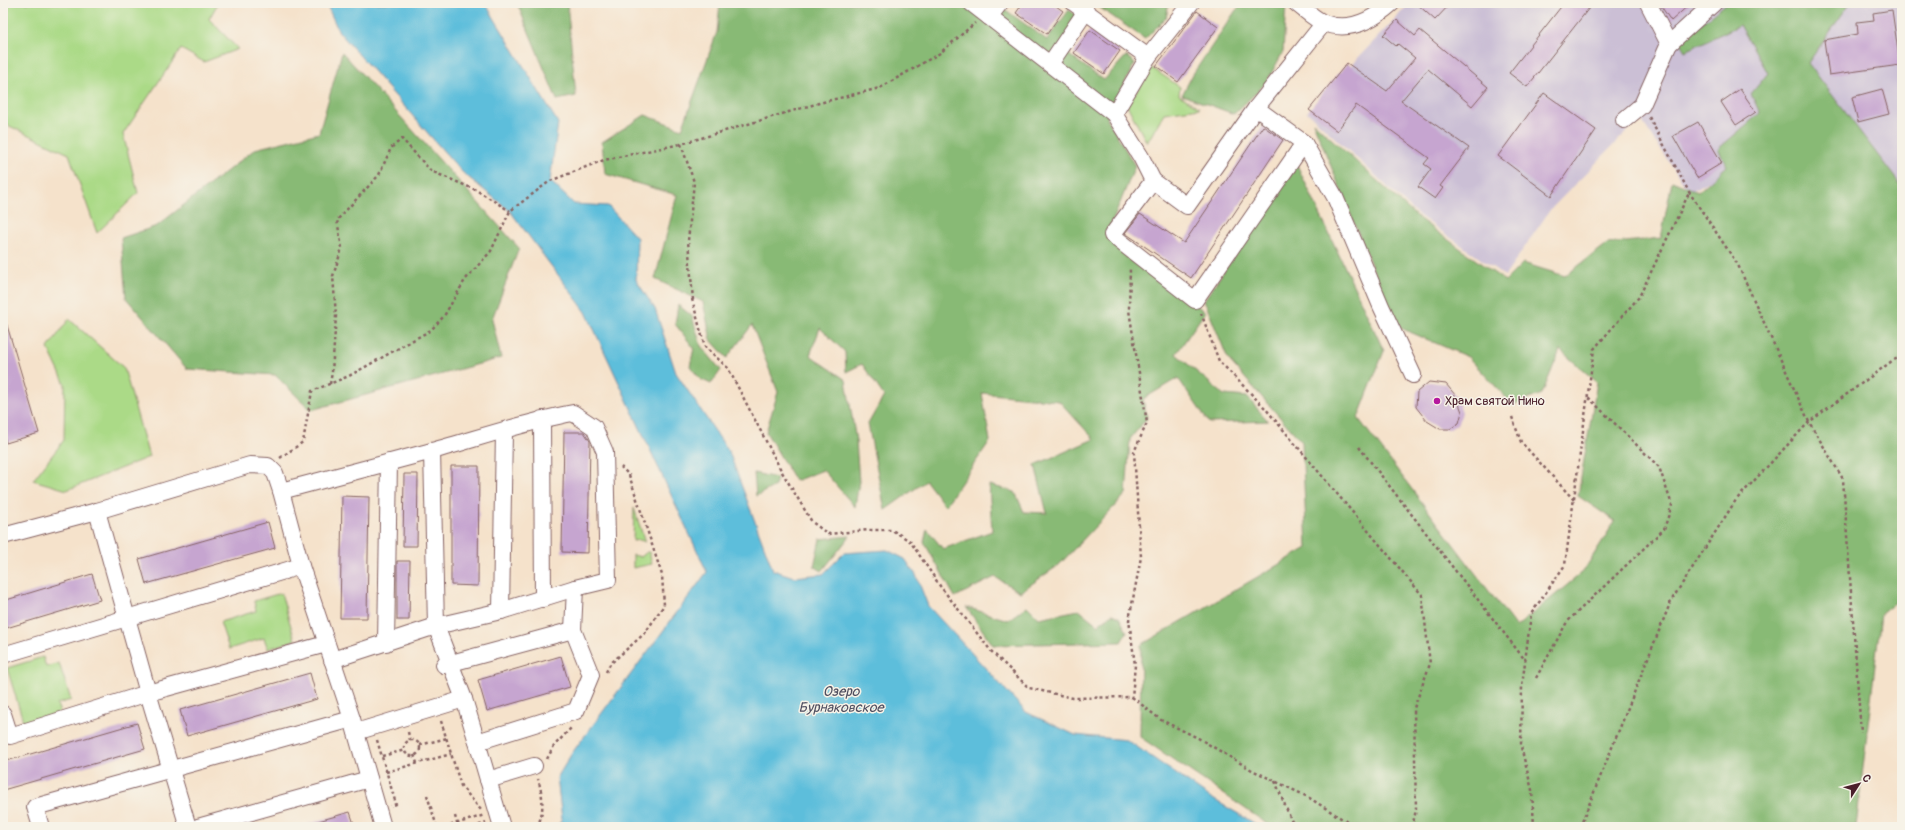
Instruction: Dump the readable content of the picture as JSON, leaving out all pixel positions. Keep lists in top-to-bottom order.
{
  "water": ["Озеро Бурнаковское"],
  "places": ["Храм святой Нино"],
  "north": "top right"
}
